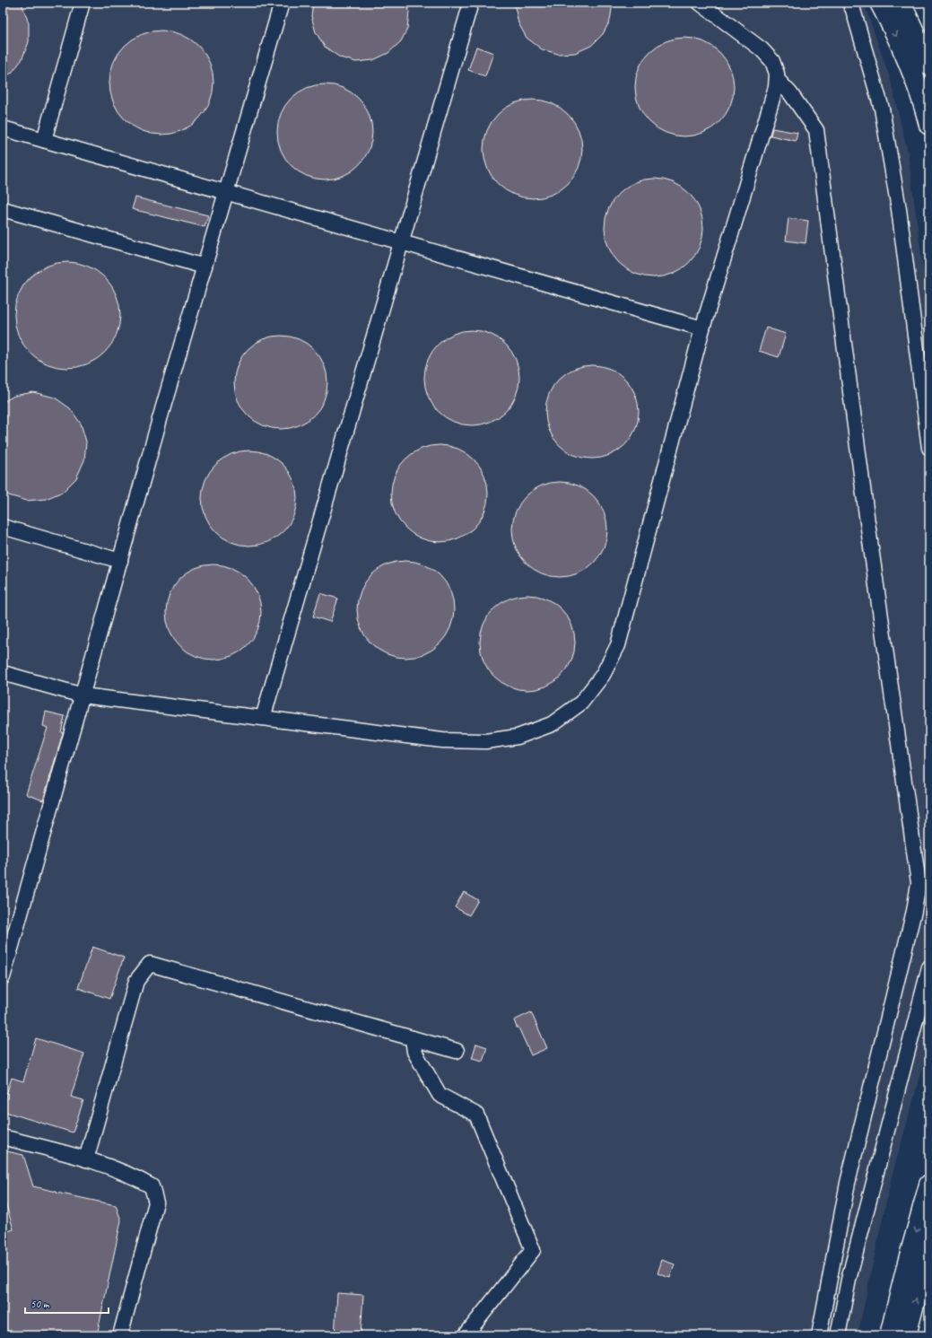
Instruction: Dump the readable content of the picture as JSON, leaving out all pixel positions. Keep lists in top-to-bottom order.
{
  "scale_bar": "50 m"
}
